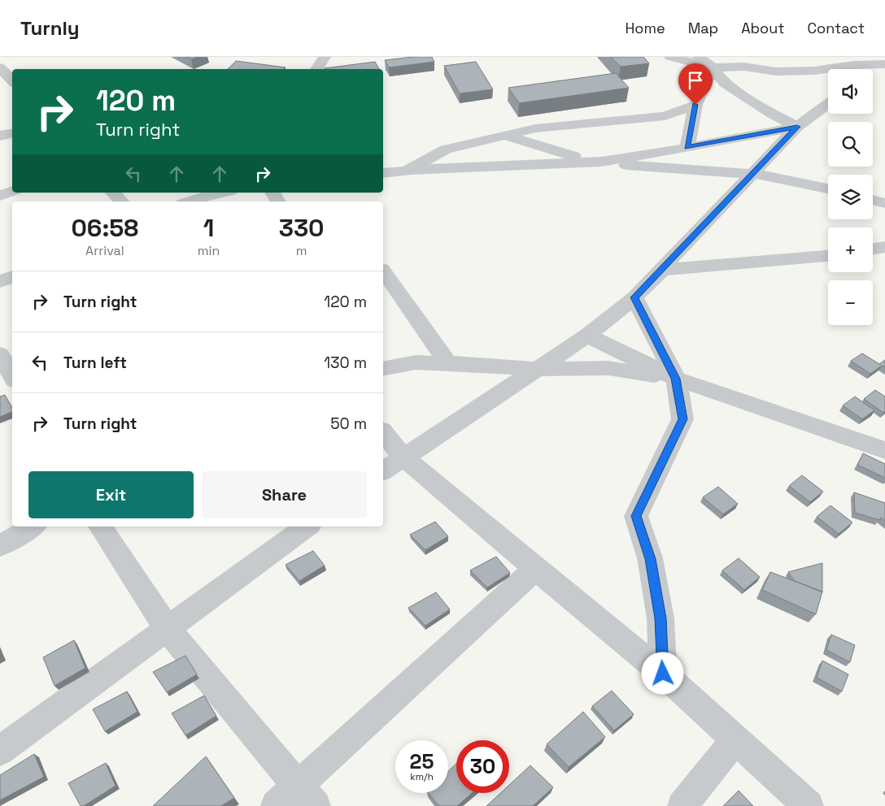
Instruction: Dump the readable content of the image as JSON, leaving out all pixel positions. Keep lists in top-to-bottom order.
{
  "page": {
    "header": "Turnly",
    "nav": [
      "Home",
      "Map",
      "About",
      "Contact"
    ],
    "map_buttons": ["+", "−"],
    "turn": ["120 m", "Turn right"],
    "eta": [
      "06:58",
      "Arrival",
      "1",
      "min",
      "330",
      "m"
    ],
    "list": [
      {
        "name": "Turn right",
        "value": "120 m"
      },
      {
        "name": "Turn left",
        "value": "130 m"
      },
      {
        "name": "Turn right",
        "value": "50 m"
      }
    ],
    "buttons": ["Exit", "Share"],
    "speed": "25 km/h",
    "limit": "30"
  }
}
